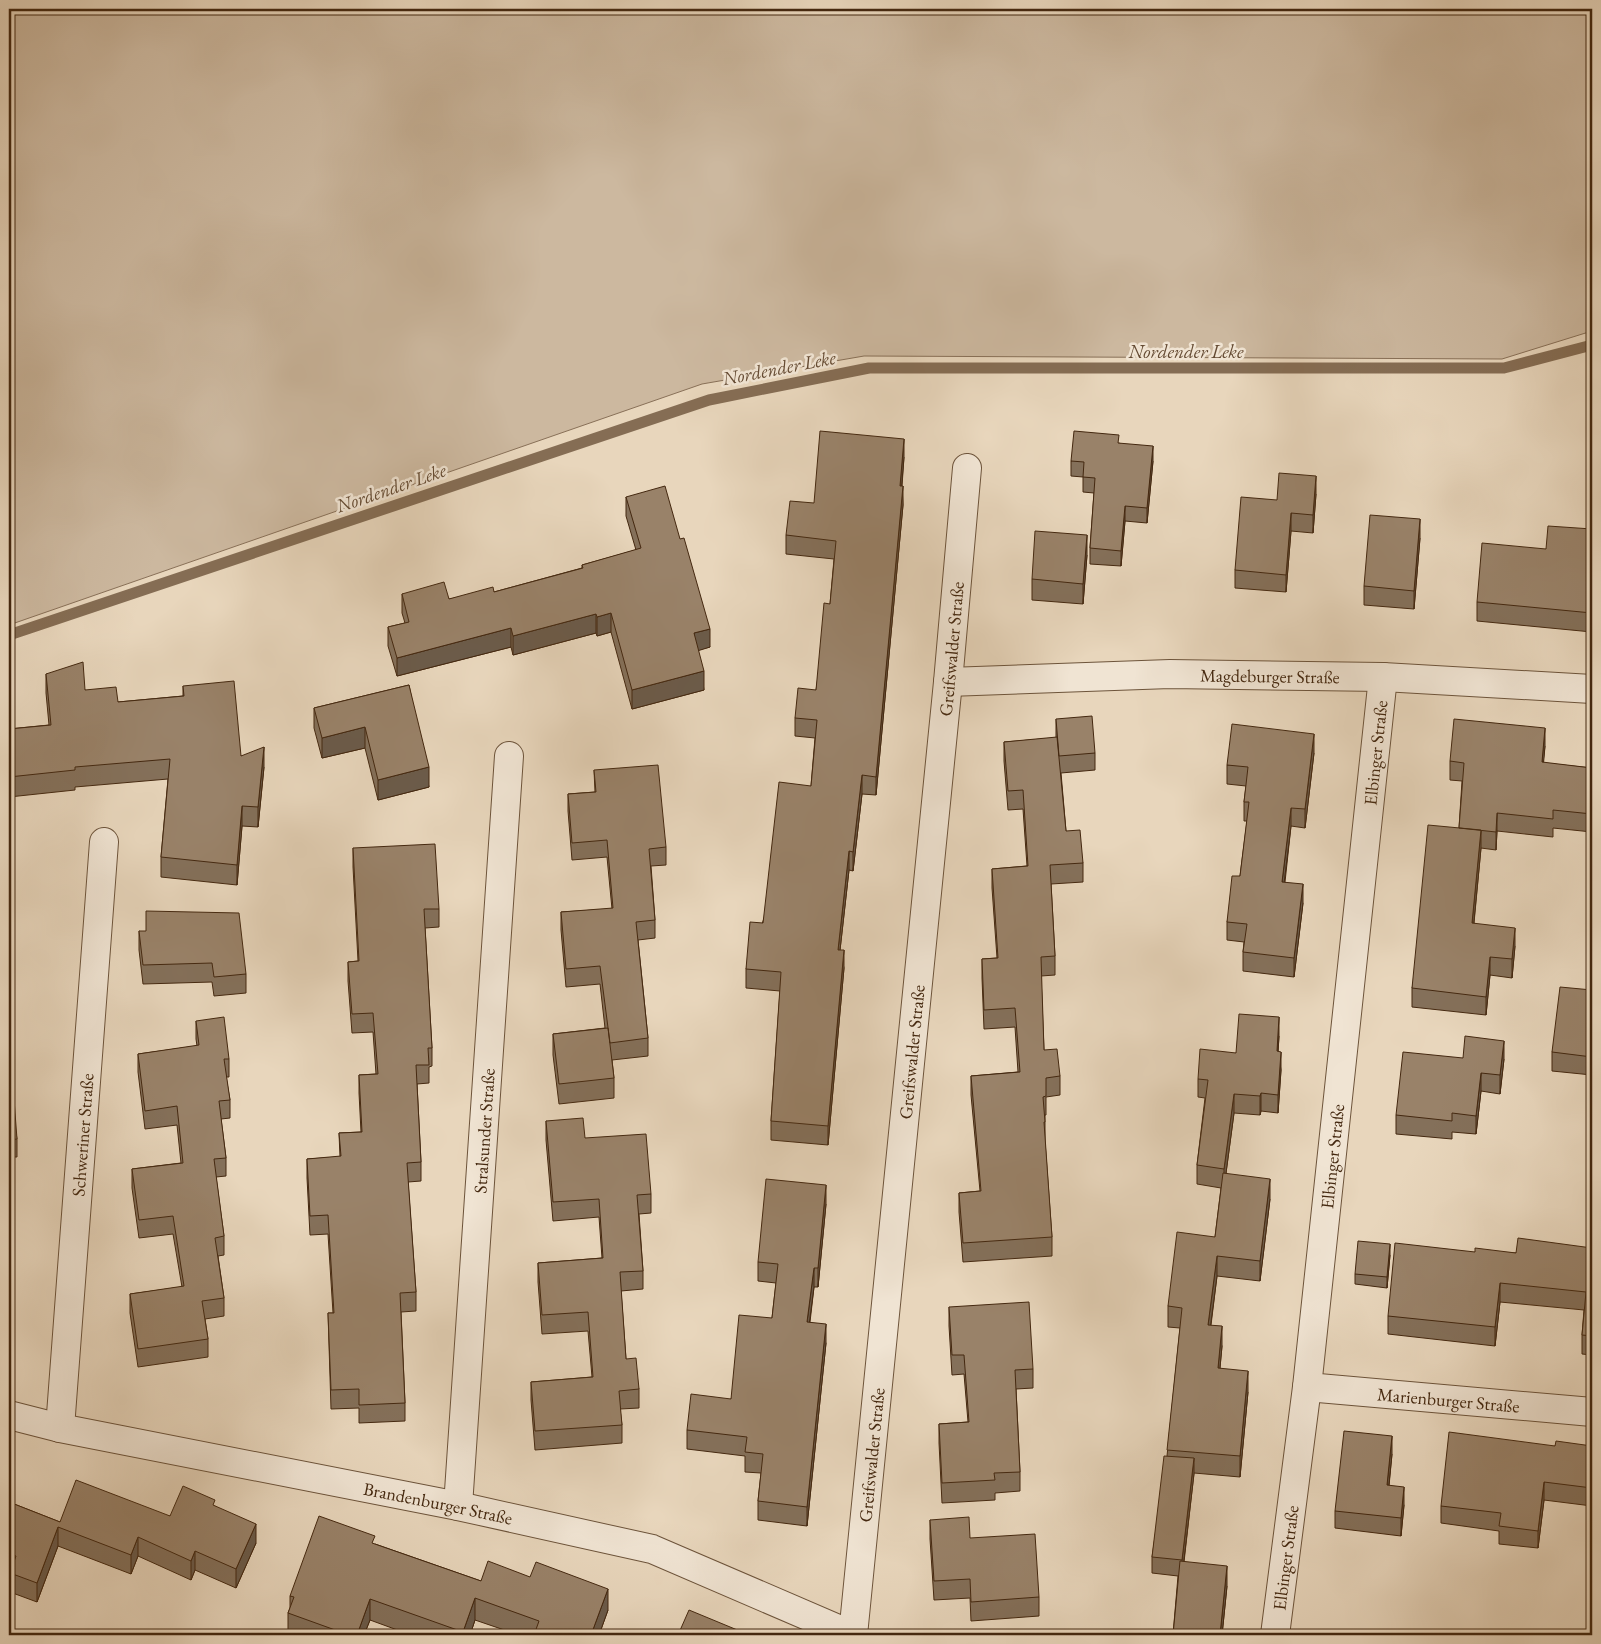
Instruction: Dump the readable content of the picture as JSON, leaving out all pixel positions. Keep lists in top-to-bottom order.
{
  "streets": {
    "street": [
      "Greifswalder Straße",
      "Magdeburger Straße",
      "Elbinger Straße",
      "Stralsunder Straße",
      "Schweriner Straße",
      "Marienburger Straße",
      "Brandenburger Straße"
    ]
  },
  "crossings": [
    ["Greifswalder Straße", "Magdeburger Straße"],
    ["Greifswalder Straße", "Brandenburger Straße"],
    ["Magdeburger Straße", "Elbinger Straße"],
    ["Elbinger Straße", "Marienburger Straße"],
    ["Stralsunder Straße", "Brandenburger Straße"],
    ["Schweriner Straße", "Brandenburger Straße"]
  ],
  "water": ["Nordender Leke"]
}
